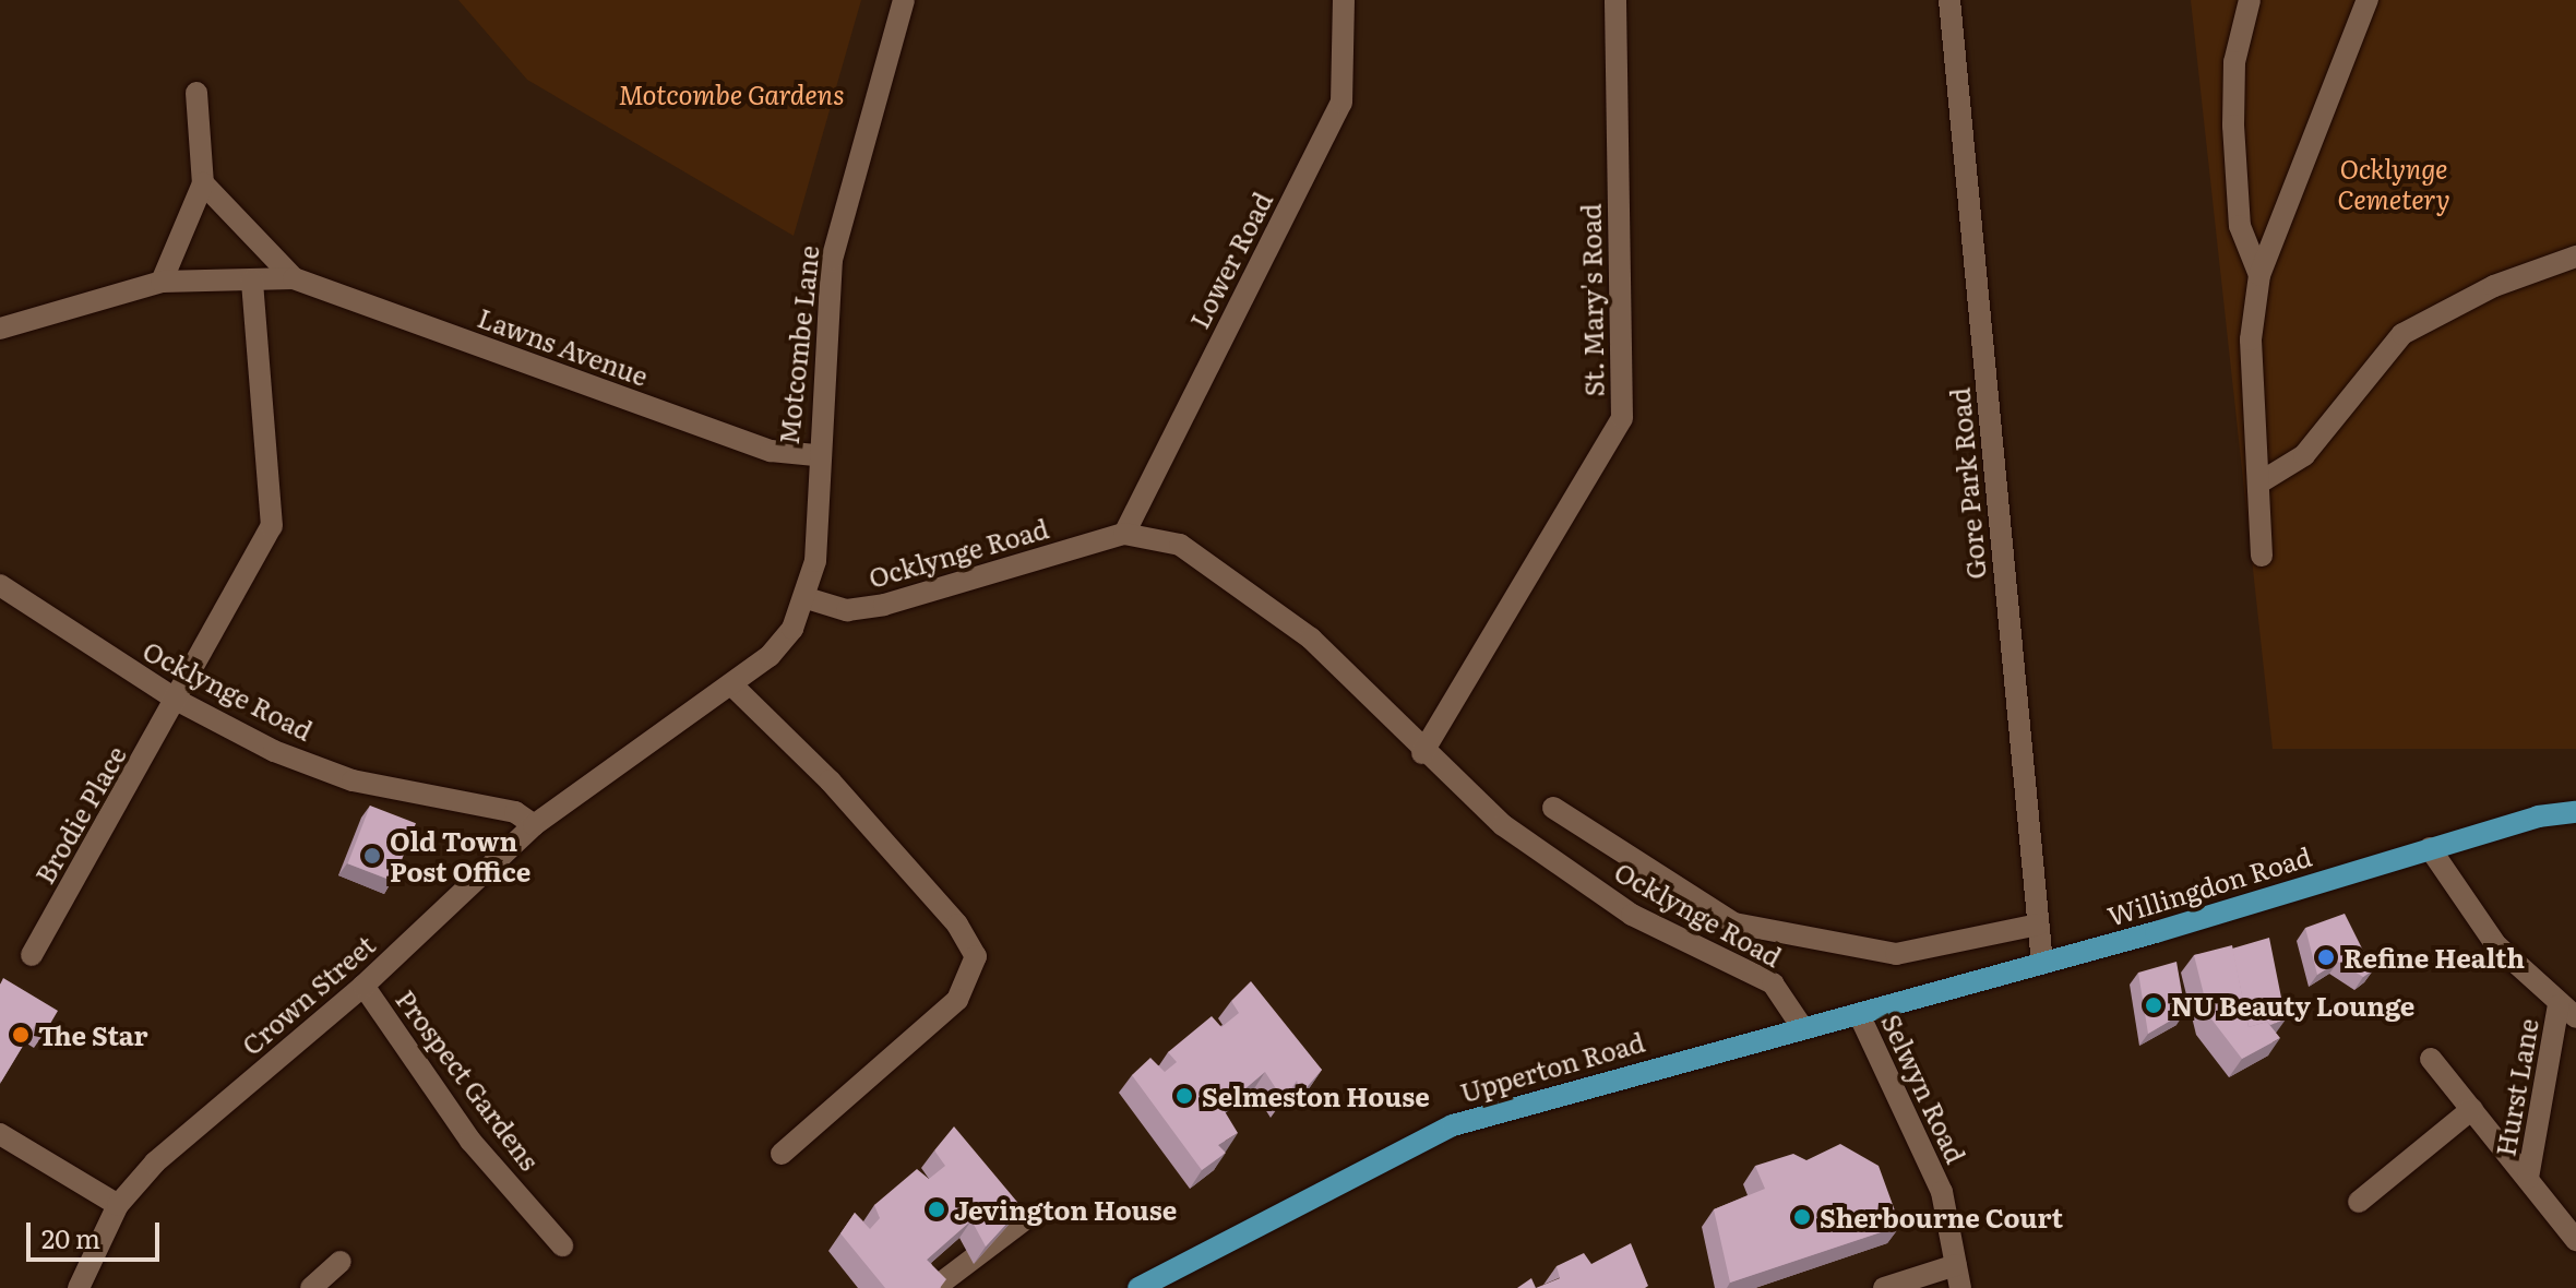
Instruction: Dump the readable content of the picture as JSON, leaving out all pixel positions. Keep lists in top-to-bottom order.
{
  "streets": {
    "main road": ["Willingdon Road", "Upperton Road"],
    "street": [
      "Lower Road",
      "St. Mary's Road",
      "Motcombe Lane",
      "Lawns Avenue",
      "Gore Park Road",
      "Ocklynge Road",
      "Brodie Place",
      "Crown Street",
      "Prospect Gardens",
      "Hurst Lane",
      "Selwyn Road"
    ]
  },
  "crossings": [
    ["Lower Road", "Ocklynge Road"],
    ["St. Mary's Road", "Ocklynge Road"],
    ["Motcombe Lane", "Lawns Avenue"],
    ["Motcombe Lane", "Ocklynge Road"],
    ["Lawns Avenue", "Brodie Place"],
    ["Gore Park Road", "Willingdon Road"],
    ["Ocklynge Road", "Brodie Place"],
    ["Ocklynge Road", "Crown Street"],
    ["Ocklynge Road", "Upperton Road"],
    ["Willingdon Road", "Upperton Road"],
    ["Willingdon Road", "Selwyn Road"],
    ["Crown Street", "Prospect Gardens"],
    ["Upperton Road", "Selwyn Road"]
  ],
  "parks": ["Motcombe Gardens", "Ocklynge Cemetery"],
  "places": [
    "Old Town Post Office",
    "Refine Health",
    "NU Beauty Lounge",
    "The Star",
    "Selmeston House",
    "Jevington House",
    "Sherbourne Court"
  ],
  "scale_bar": "20 m"
}
